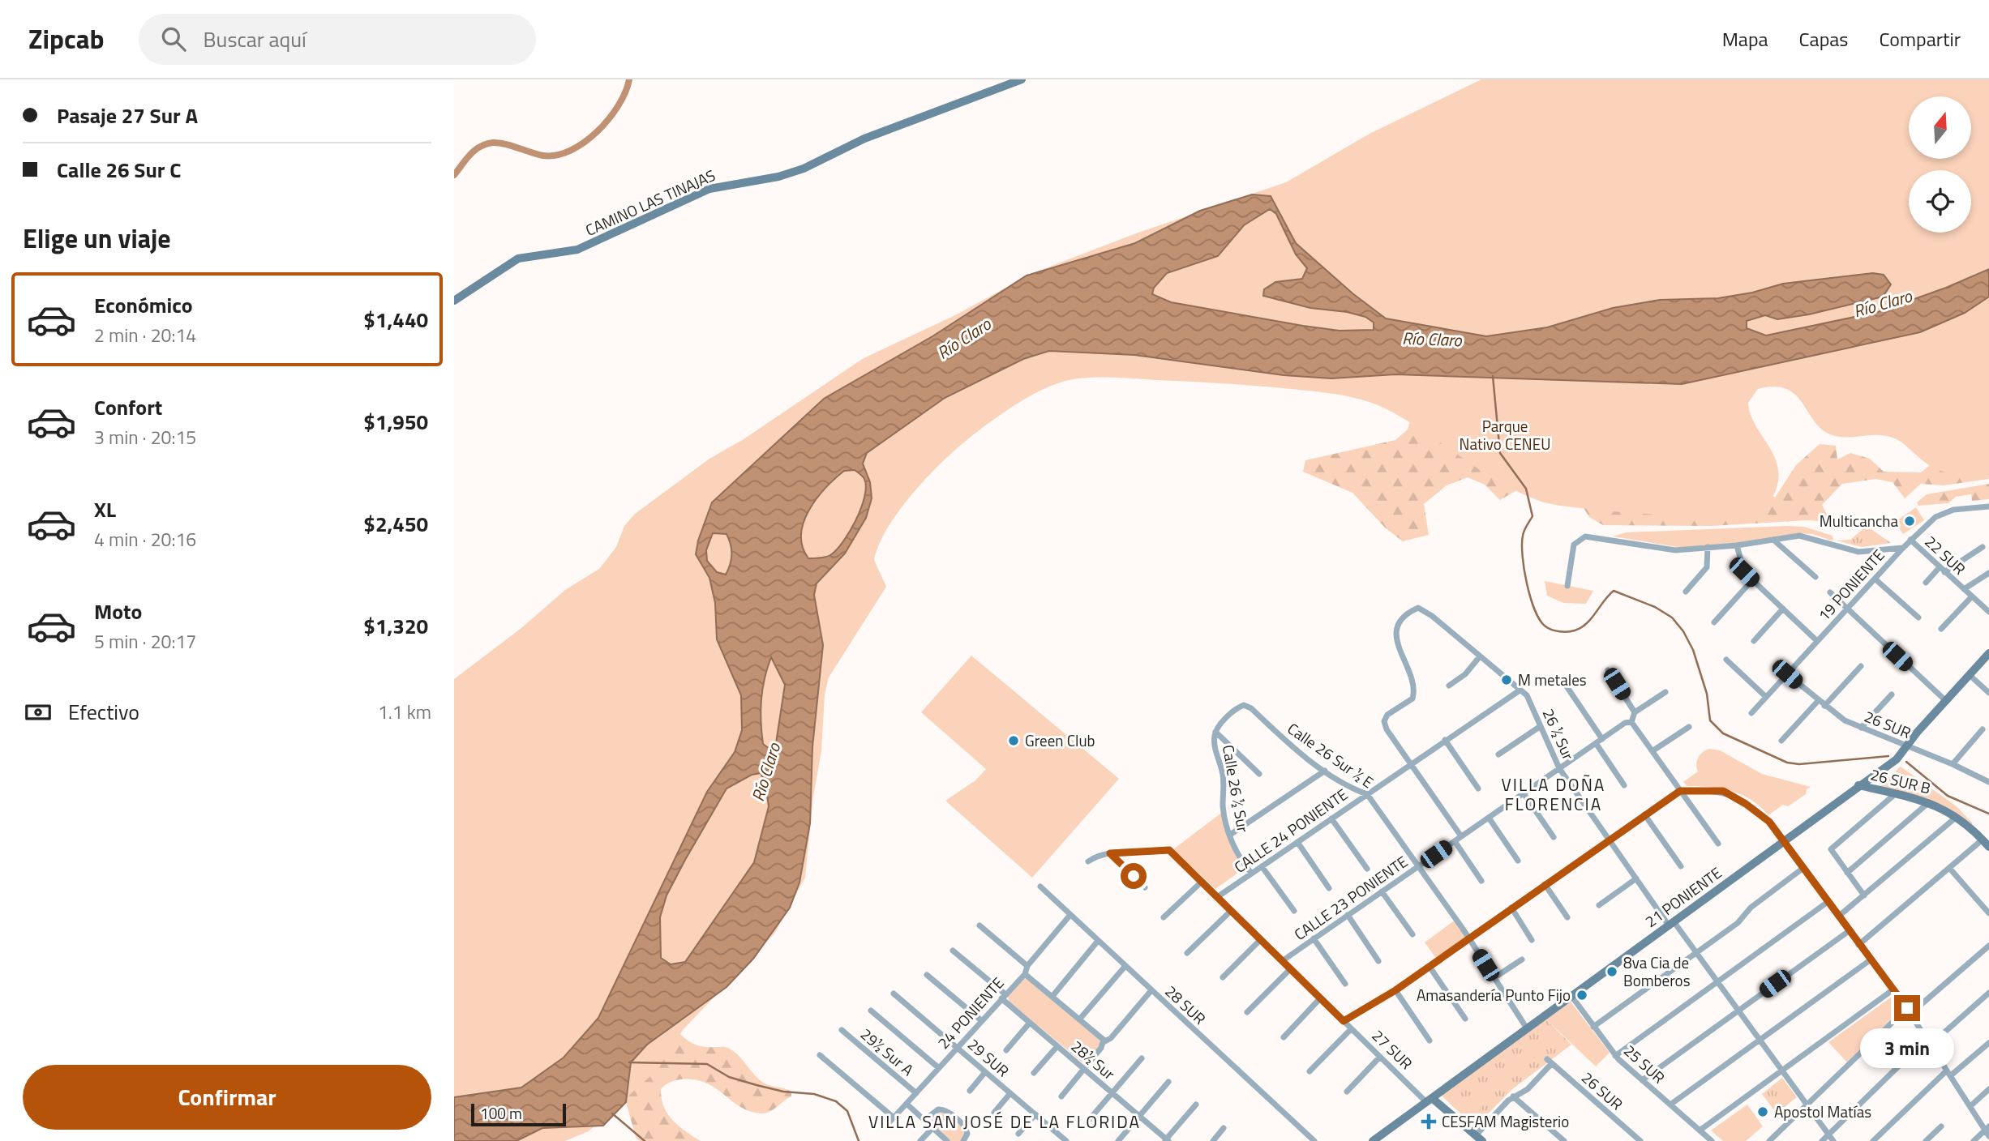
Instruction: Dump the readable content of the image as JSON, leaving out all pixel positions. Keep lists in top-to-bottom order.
{
  "streets": {
    "street": [
      "CAMINO LAS TINAJAS",
      "22 SUR",
      "19 PONIENTE",
      "26 SUR",
      "26 ½ Sur",
      "Calle 26 Sur ½ E",
      "26 SUR B",
      "Calle 26 ½ Sur",
      "CALLE 24 PONIENTE",
      "21 PONIENTE",
      "CALLE 23 PONIENTE",
      "28 SUR",
      "24 PONIENTE",
      "27 SUR",
      "29½ Sur A",
      "29 SUR",
      "28½ Sur",
      "25 SUR"
    ]
  },
  "crossings": [
    ["22 SUR", "19 PONIENTE"],
    ["19 PONIENTE", "26 SUR"],
    ["26 SUR", "21 PONIENTE"],
    ["26 ½ Sur", "CALLE 24 PONIENTE"],
    ["26 ½ Sur", "21 PONIENTE"],
    ["26 ½ Sur", "CALLE 23 PONIENTE"],
    ["Calle 26 Sur ½ E", "Calle 26 ½ Sur"],
    ["Calle 26 Sur ½ E", "CALLE 24 PONIENTE"],
    ["Calle 26 Sur ½ E", "21 PONIENTE"],
    ["Calle 26 Sur ½ E", "CALLE 23 PONIENTE"],
    ["26 SUR B", "21 PONIENTE"],
    ["Calle 26 ½ Sur", "CALLE 24 PONIENTE"],
    ["CALLE 24 PONIENTE", "27 SUR"],
    ["21 PONIENTE", "27 SUR"],
    ["21 PONIENTE", "25 SUR"],
    ["CALLE 23 PONIENTE", "27 SUR"],
    ["28 SUR", "24 PONIENTE"],
    ["24 PONIENTE", "29½ Sur A"],
    ["24 PONIENTE", "29 SUR"],
    ["24 PONIENTE", "28½ Sur"]
  ],
  "districts": ["VILLA DOÑA FLORENCIA", "VILLA SAN JOSÉ DE LA FLORIDA"],
  "water": ["Río Claro"],
  "parks": ["Parque Nativo CENEU"],
  "places": {
    "other": [
      "Multicancha",
      "M metales",
      "Green Club",
      "8va Cia de Bomberos",
      "Amasandería Punto Fijo",
      "Apostol Matías"
    ],
    "health": ["CESFAM Magisterio"]
  },
  "scale_bar": "100 m",
  "north": "top",
  "page": {
    "header": "Zipcab",
    "search": "Buscar aquí",
    "nav": ["Mapa", "Capas", "Compartir"],
    "banner": ["Pasaje 27 Sur A", "Calle 26 Sur C"],
    "heading": "Elige un viaje",
    "list": [
      {
        "name": "Económico",
        "note": "2 min · 20:14",
        "value": "$1,440"
      },
      {
        "name": "Confort",
        "note": "3 min · 20:15",
        "value": "$1,950"
      },
      {
        "name": "XL",
        "note": "4 min · 20:16",
        "value": "$2,450"
      },
      {
        "name": "Moto",
        "note": "5 min · 20:17",
        "value": "$1,320"
      }
    ],
    "pay": ["Efectivo", "1.1 km"],
    "bubble": "3 min",
    "buttons": "Confirmar",
    "scale": "100 m"
  }
}
